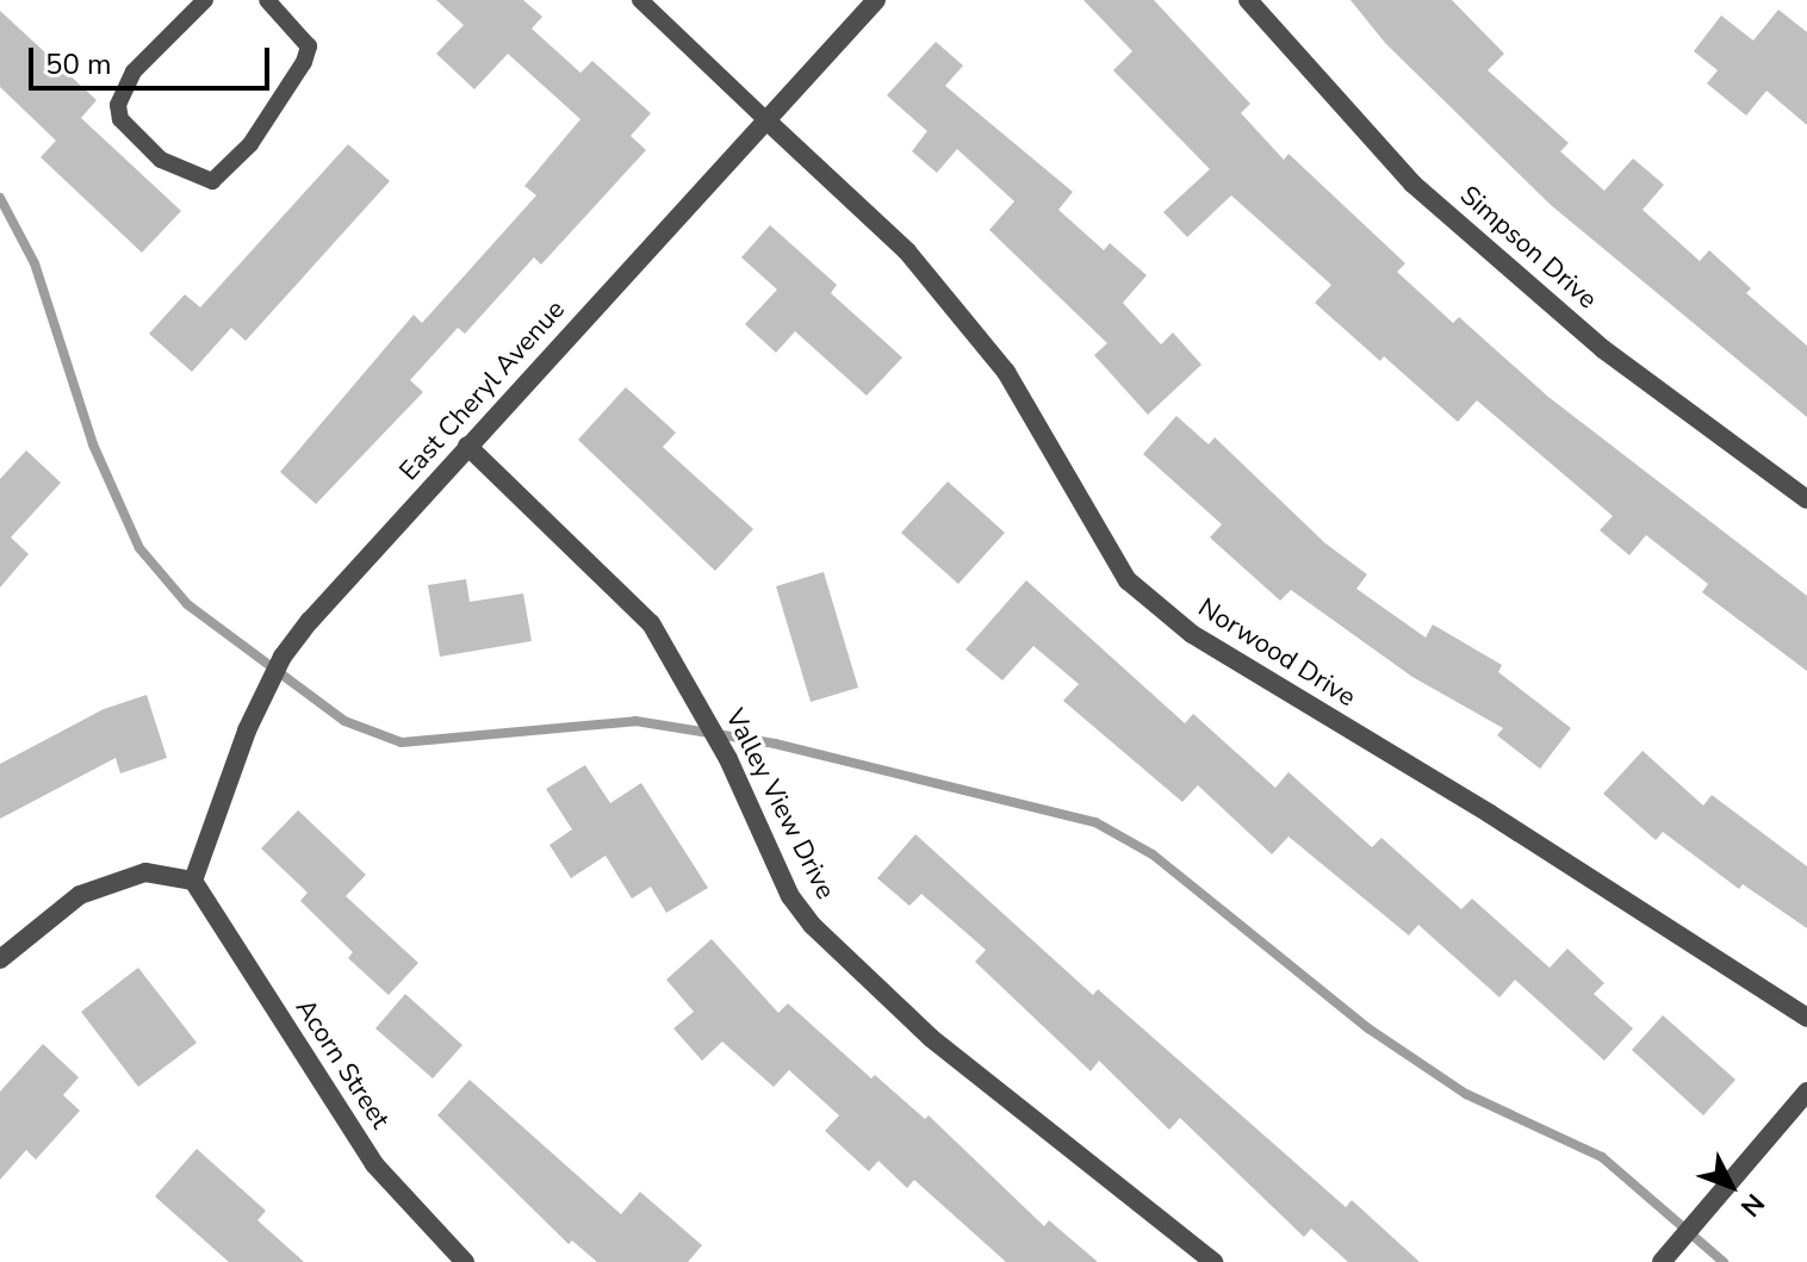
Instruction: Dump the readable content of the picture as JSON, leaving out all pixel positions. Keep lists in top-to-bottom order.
{
  "streets": {
    "street": [
      "Simpson Drive",
      "East Cheryl Avenue",
      "Norwood Drive",
      "Valley View Drive",
      "Acorn Street"
    ]
  },
  "crossings": [
    ["East Cheryl Avenue", "Norwood Drive"],
    ["East Cheryl Avenue", "Valley View Drive"],
    ["East Cheryl Avenue", "Acorn Street"]
  ],
  "scale_bar": "50 m",
  "north": "bottom right"
}
